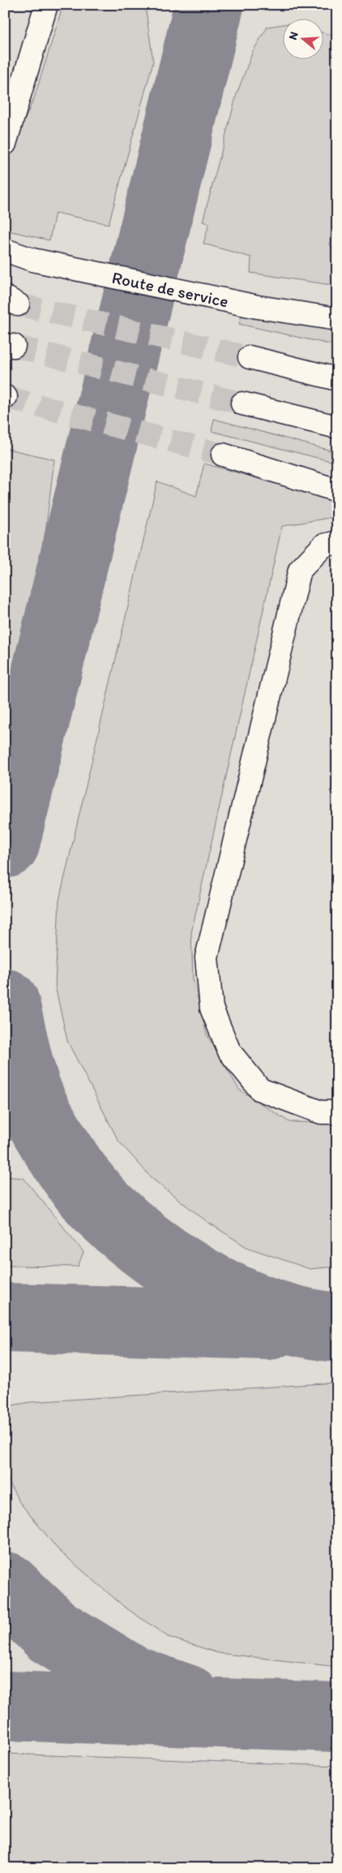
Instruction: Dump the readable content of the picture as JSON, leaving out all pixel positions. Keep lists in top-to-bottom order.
{
  "streets": {
    "street": ["Route de service"]
  },
  "north": "left"
}
